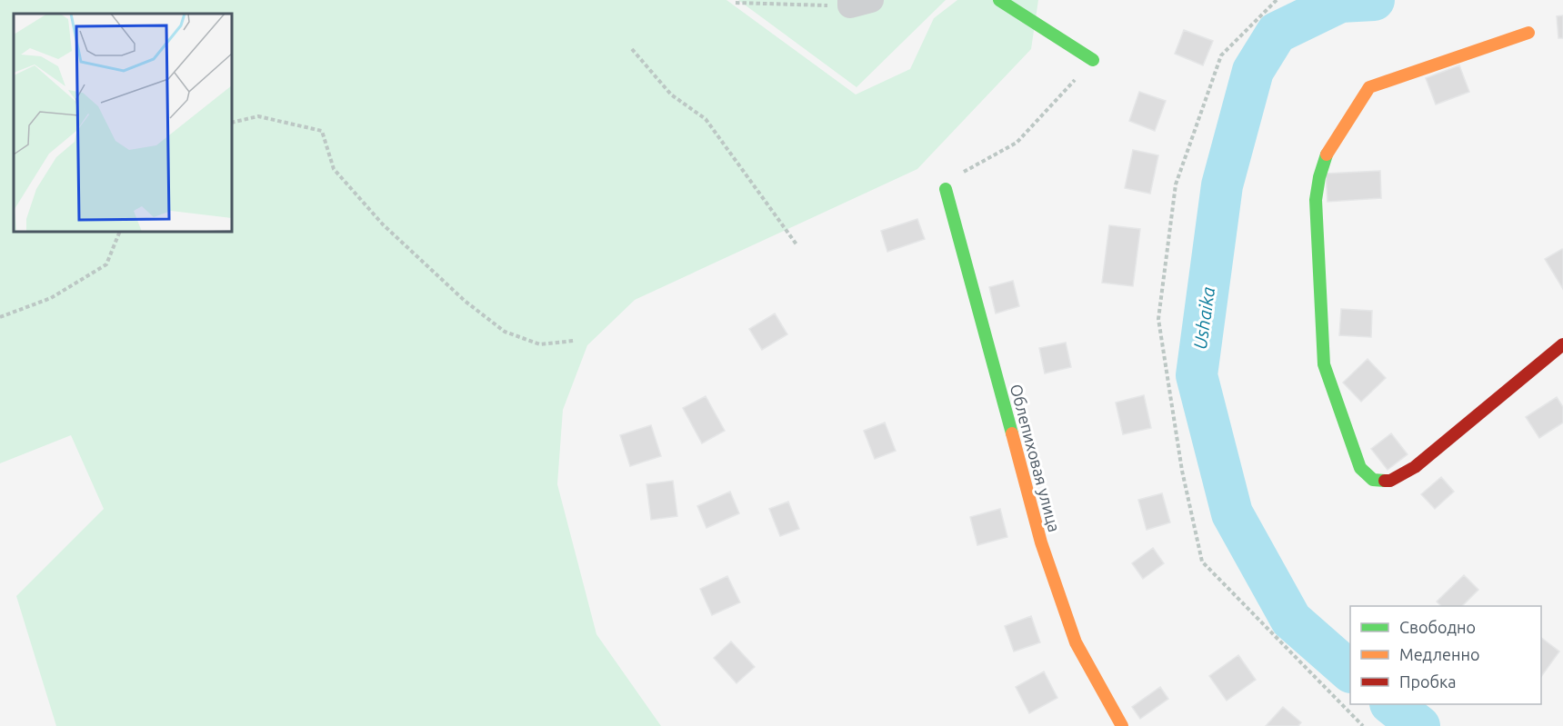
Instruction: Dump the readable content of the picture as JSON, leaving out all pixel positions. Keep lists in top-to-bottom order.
{
  "streets": {
    "street": ["Облепиховая улица"]
  },
  "water": ["Ushaika"],
  "legend": ["Свободно", "Медленно", "Пробка"]
}
